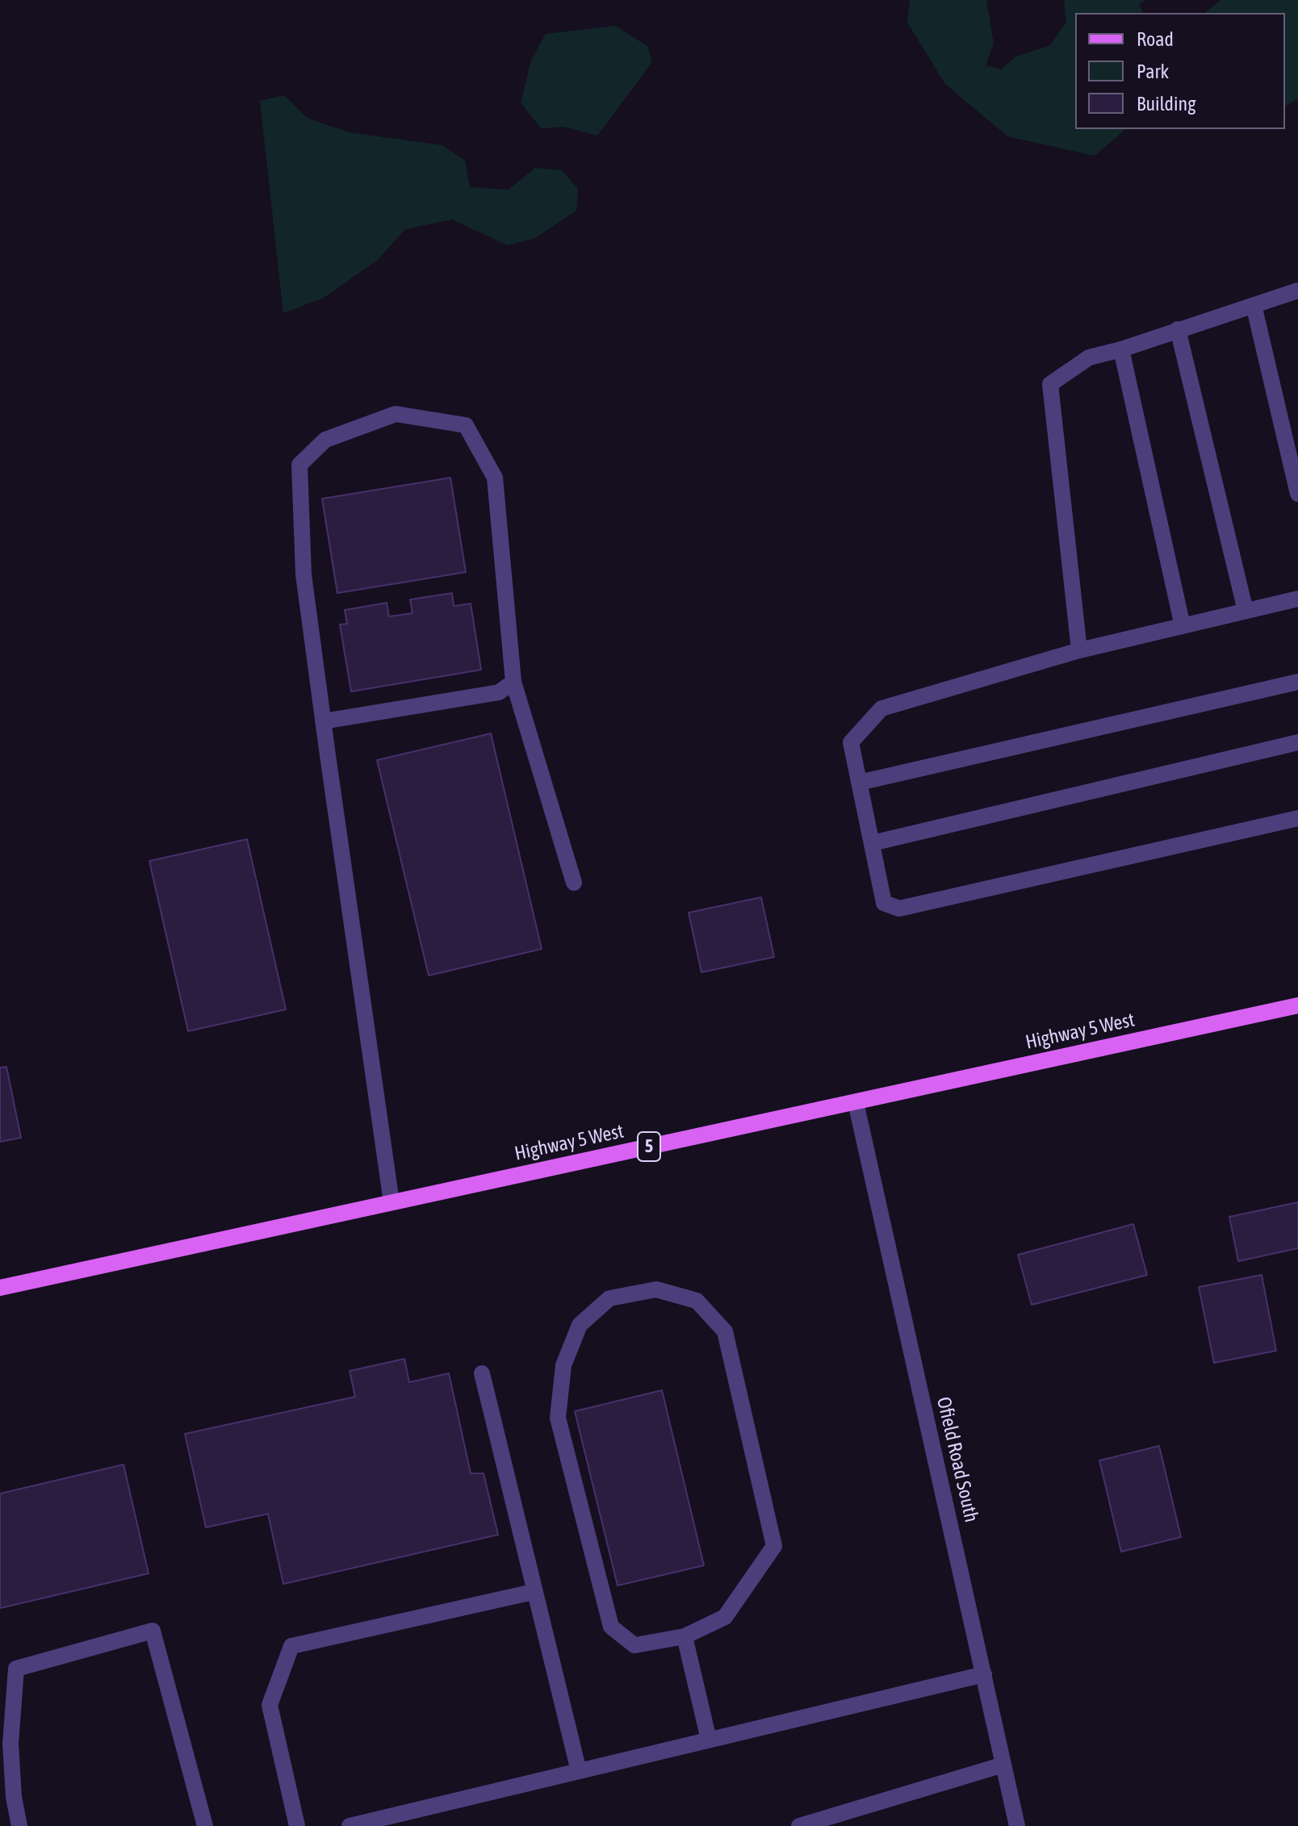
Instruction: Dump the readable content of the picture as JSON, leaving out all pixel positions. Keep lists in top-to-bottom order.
{
  "streets": {
    "main road": ["Highway 5 West", "5"],
    "street": ["Ofield Road South"]
  },
  "crossings": [
    ["Highway 5 West", "Ofield Road South"]
  ],
  "legend": ["Road", "Park", "Building"]
}
